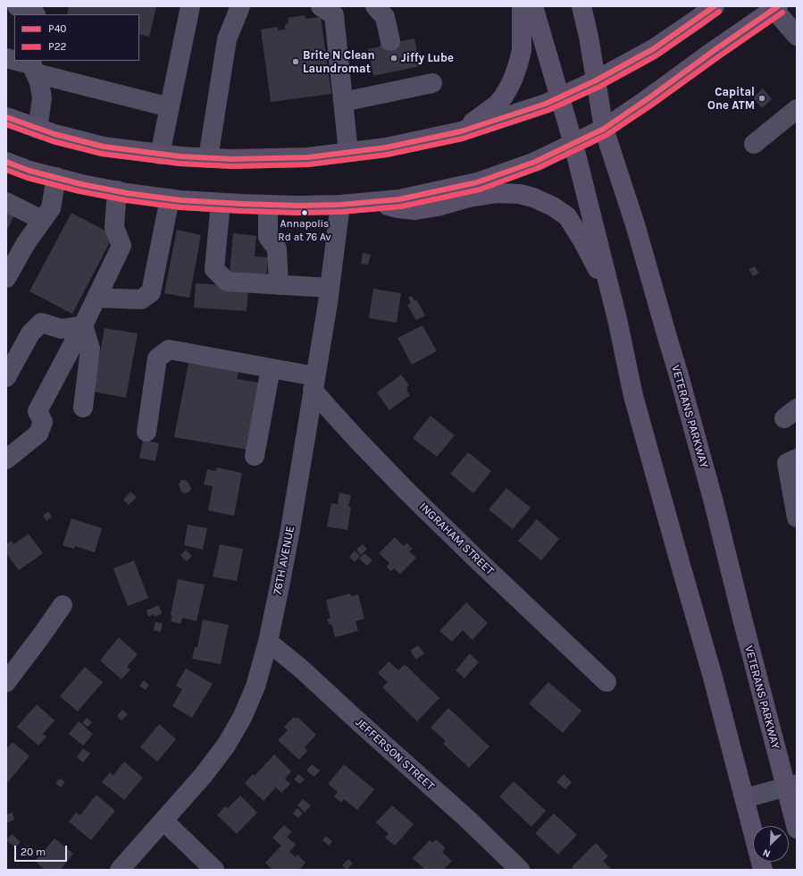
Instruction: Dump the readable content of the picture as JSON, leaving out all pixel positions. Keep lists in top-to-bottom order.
{
  "streets": {
    "main road": ["VETERANS PARKWAY"],
    "street": ["INGRAHAM STREET", "76TH AVENUE", "JEFFERSON STREET"]
  },
  "crossings": [
    ["INGRAHAM STREET", "76TH AVENUE"],
    ["76TH AVENUE", "JEFFERSON STREET"]
  ],
  "places": [
    "Jiffy Lube",
    "Brite N Clean Laundromat",
    "Capital One ATM",
    "Annapolis Rd at 76 Av"
  ],
  "lines": ["transit line P40", "transit line P22"],
  "legend": ["P40", "P22"],
  "scale_bar": "20 m",
  "north": "bottom left"
}
